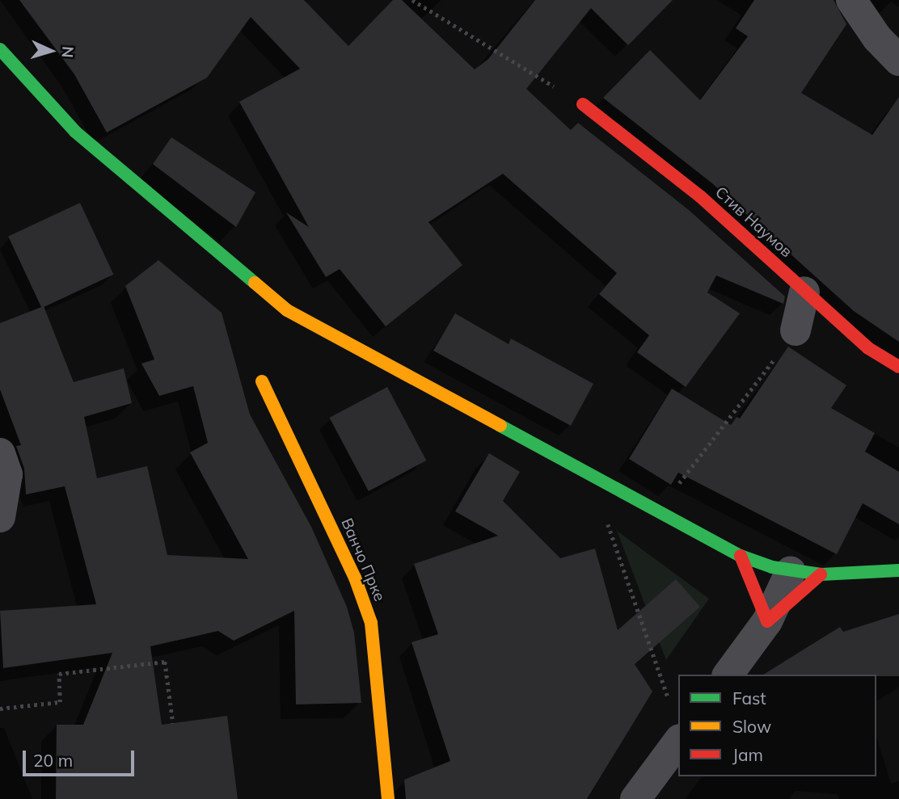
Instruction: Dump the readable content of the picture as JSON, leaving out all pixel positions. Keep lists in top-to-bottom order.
{
  "streets": {
    "main road": ["Стив Наумов", "Ванчо Прке"]
  },
  "legend": ["Fast", "Slow", "Jam"],
  "scale_bar": "20 m",
  "north": "right"
}
